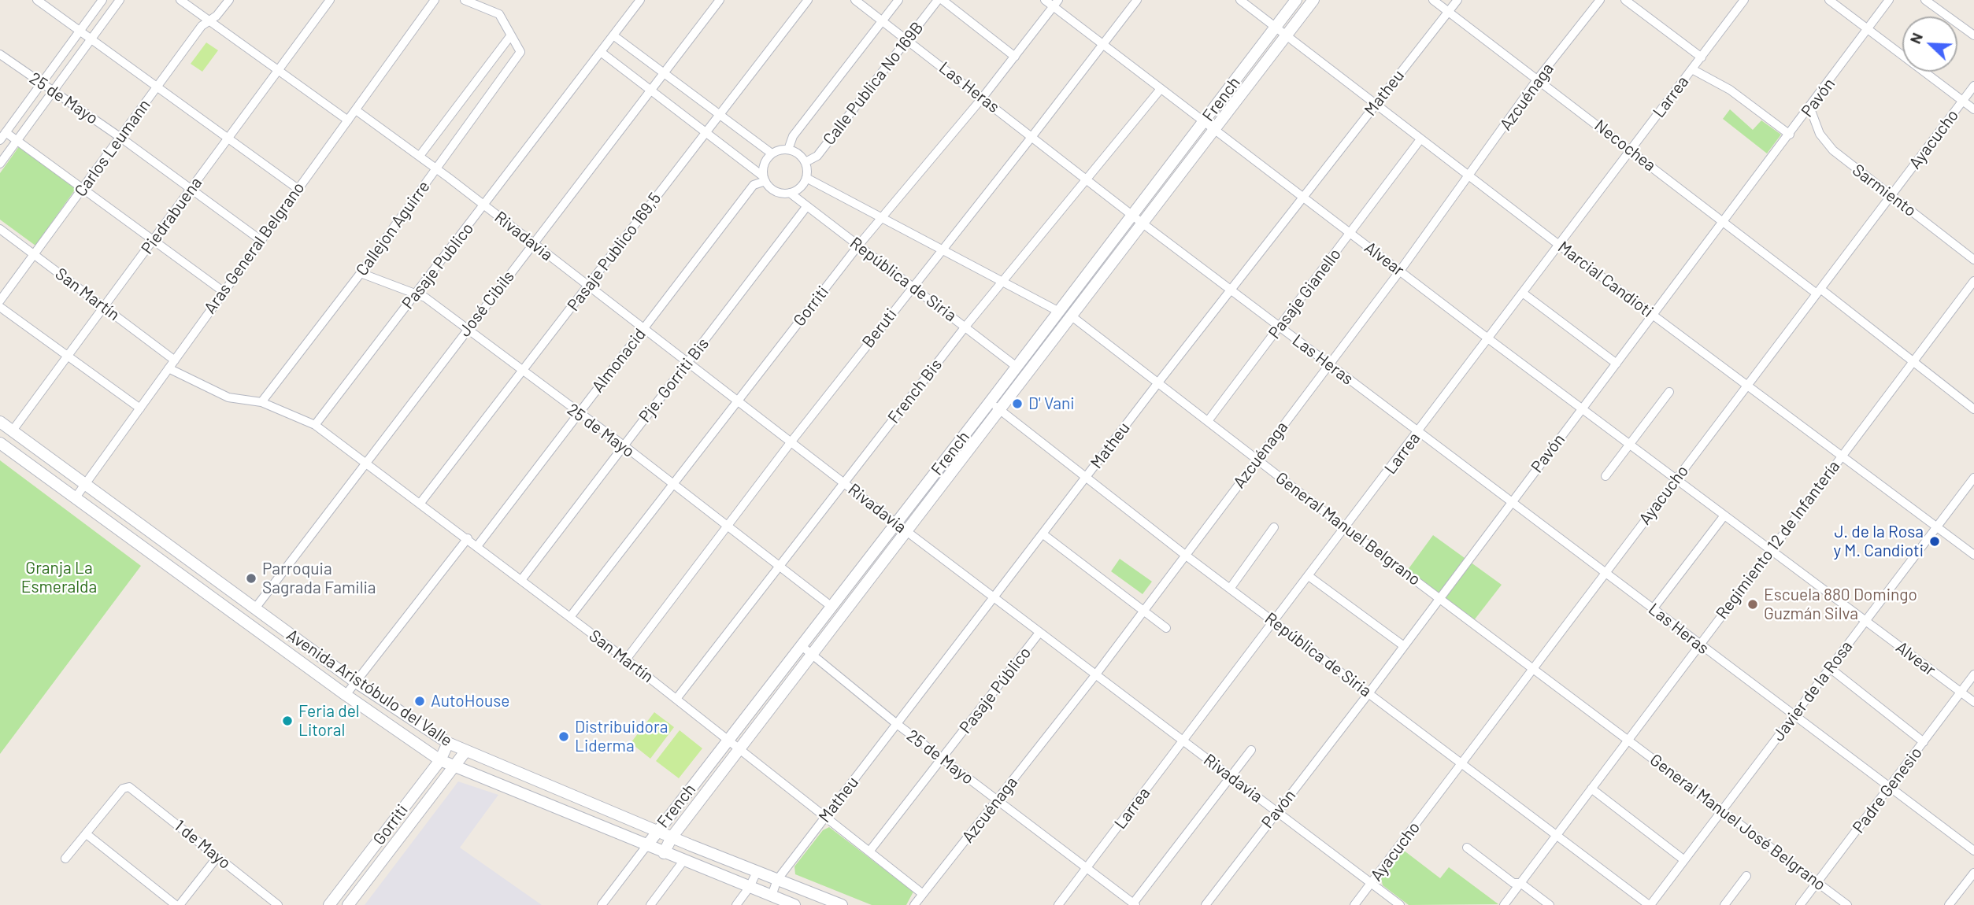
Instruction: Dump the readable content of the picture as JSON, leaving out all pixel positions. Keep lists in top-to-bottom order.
{
  "streets": {
    "main road": ["French", "Gorriti", "Avenida Aristóbulo del Valle"],
    "street": [
      "Calle Publica No 169B",
      "Las Heras",
      "Matheu",
      "Azcuénaga",
      "Larrea",
      "Pavón",
      "25 de Mayo",
      "Ayacucho",
      "Necochea",
      "Carlos Leumann",
      "Sarmiento",
      "Piedrabuena",
      "Callejon Aguirre",
      "Rivadavia",
      "Aras General Belgrano",
      "Pasaje Publico 169,5",
      "Alvear",
      "Pasaje Publico",
      "República de Siria",
      "Marcial Candioti",
      "Pasaje Gianello",
      "San Martín",
      "José Cibils",
      "Beruti",
      "Almonacid",
      "Pje. Gorriti Bis",
      "French Bis",
      "General Manuel Belgrano",
      "Regimiento 12 de Infantería",
      "Pasaje Público",
      "Javier de la Rosa",
      "Padre Genesio",
      "General Manuel José Belgrano",
      "1 de Mayo"
    ]
  },
  "crossings": [
    ["Calle Publica No 169B", "Las Heras"],
    ["Calle Publica No 169B", "República de Siria"],
    ["Calle Publica No 169B", "Almonacid"],
    ["Las Heras", "Matheu"],
    ["Las Heras", "Azcuénaga"],
    ["Las Heras", "Larrea"],
    ["Las Heras", "Pavón"],
    ["Las Heras", "French"],
    ["Las Heras", "Ayacucho"],
    ["Las Heras", "Pasaje Gianello"],
    ["Las Heras", "Gorriti"],
    ["Las Heras", "Beruti"],
    ["Las Heras", "French Bis"],
    ["Las Heras", "Regimiento 12 de Infantería"],
    ["Las Heras", "Javier de la Rosa"],
    ["Las Heras", "Padre Genesio"],
    ["Matheu", "25 de Mayo"],
    ["Matheu", "Necochea"],
    ["Matheu", "Rivadavia"],
    ["Matheu", "Alvear"],
    ["Matheu", "República de Siria"],
    ["Matheu", "Marcial Candioti"],
    ["Matheu", "San Martín"],
    ["Matheu", "General Manuel Belgrano"],
    ["Matheu", "Avenida Aristóbulo del Valle"],
    ["Azcuénaga", "25 de Mayo"],
    ["Azcuénaga", "Necochea"],
    ["Azcuénaga", "Rivadavia"],
    ["Azcuénaga", "Alvear"],
    ["Azcuénaga", "República de Siria"],
    ["Azcuénaga", "Marcial Candioti"],
    ["Azcuénaga", "San Martín"],
    ["Azcuénaga", "General Manuel Belgrano"],
    ["Larrea", "25 de Mayo"],
    ["Larrea", "Necochea"],
    ["Larrea", "Rivadavia"],
    ["Larrea", "Alvear"],
    ["Larrea", "República de Siria"],
    ["Larrea", "Marcial Candioti"],
    ["Larrea", "General Manuel Belgrano"],
    ["Pavón", "Necochea"],
    ["Pavón", "Sarmiento"],
    ["Pavón", "Rivadavia"],
    ["Pavón", "Alvear"],
    ["Pavón", "República de Siria"],
    ["Pavón", "Marcial Candioti"],
    ["Pavón", "General Manuel Belgrano"],
    ["25 de Mayo", "French"],
    ["25 de Mayo", "Carlos Leumann"],
    ["25 de Mayo", "Piedrabuena"],
    ["25 de Mayo", "Callejon Aguirre"],
    ["25 de Mayo", "Aras General Belgrano"],
    ["25 de Mayo", "Pasaje Publico 169,5"],
    ["25 de Mayo", "Pasaje Publico"],
    ["25 de Mayo", "José Cibils"],
    ["25 de Mayo", "Gorriti"],
    ["25 de Mayo", "Beruti"],
    ["25 de Mayo", "Almonacid"],
    ["25 de Mayo", "Pje. Gorriti Bis"],
    ["25 de Mayo", "French Bis"],
    ["25 de Mayo", "Pasaje Público"],
    ["French", "Rivadavia"],
    ["French", "Alvear"],
    ["French", "República de Siria"],
    ["French", "Marcial Candioti"],
    ["French", "San Martín"],
    ["French", "General Manuel Belgrano"],
    ["French", "Avenida Aristóbulo del Valle"],
    ["Ayacucho", "Necochea"],
    ["Ayacucho", "Sarmiento"],
    ["Ayacucho", "Rivadavia"],
    ["Ayacucho", "Alvear"],
    ["Ayacucho", "República de Siria"],
    ["Ayacucho", "Marcial Candioti"],
    ["Ayacucho", "General Manuel Belgrano"],
    ["Necochea", "Regimiento 12 de Infantería"],
    ["Carlos Leumann", "San Martín"],
    ["Piedrabuena", "San Martín"],
    ["Piedrabuena", "Avenida Aristóbulo del Valle"],
    ["Callejon Aguirre", "Rivadavia"],
    ["Callejon Aguirre", "San Martín"],
    ["Rivadavia", "Aras General Belgrano"],
    ["Rivadavia", "Pasaje Publico 169,5"],
    ["Rivadavia", "Pasaje Publico"],
    ["Rivadavia", "José Cibils"],
    ["Rivadavia", "Gorriti"],
    ["Rivadavia", "Beruti"],
    ["Rivadavia", "Almonacid"],
    ["Rivadavia", "Pje. Gorriti Bis"],
    ["Rivadavia", "French Bis"],
    ["Rivadavia", "Pasaje Público"],
    ["Aras General Belgrano", "San Martín"],
    ["Aras General Belgrano", "Avenida Aristóbulo del Valle"],
    ["Pasaje Publico 169,5", "San Martín"],
    ["Alvear", "Pasaje Gianello"],
    ["Alvear", "Gorriti"],
    ["Alvear", "Beruti"],
    ["Alvear", "French Bis"],
    ["Alvear", "Regimiento 12 de Infantería"],
    ["Alvear", "Javier de la Rosa"],
    ["Alvear", "Padre Genesio"],
    ["Pasaje Publico", "San Martín"],
    ["República de Siria", "Gorriti"],
    ["República de Siria", "Beruti"],
    ["República de Siria", "Almonacid"],
    ["República de Siria", "Pje. Gorriti Bis"],
    ["República de Siria", "French Bis"],
    ["República de Siria", "Regimiento 12 de Infantería"],
    ["República de Siria", "Javier de la Rosa"],
    ["Marcial Candioti", "Pasaje Gianello"],
    ["Marcial Candioti", "Regimiento 12 de Infantería"],
    ["Marcial Candioti", "Javier de la Rosa"],
    ["Pasaje Gianello", "General Manuel Belgrano"],
    ["San Martín", "José Cibils"],
    ["San Martín", "Gorriti"],
    ["San Martín", "Beruti"],
    ["San Martín", "Almonacid"],
    ["San Martín", "Pje. Gorriti Bis"],
    ["San Martín", "French Bis"],
    ["San Martín", "Pasaje Público"],
    ["José Cibils", "Avenida Aristóbulo del Valle"],
    ["Gorriti", "Avenida Aristóbulo del Valle"],
    ["General Manuel Belgrano", "Regimiento 12 de Infantería"],
    ["General Manuel Belgrano", "General Manuel José Belgrano"],
    ["Regimiento 12 de Infantería", "General Manuel José Belgrano"],
    ["Javier de la Rosa", "General Manuel José Belgrano"],
    ["Padre Genesio", "General Manuel José Belgrano"]
  ],
  "parks": ["Granja La Esmeralda"],
  "places": [
    "D' Vani",
    "J. de la Rosa y M. Candioti",
    "Parroquia Sagrada Familia",
    "Escuela 880 Domingo Guzmán Silva",
    "AutoHouse",
    "Feria del Litoral",
    "Distribuidora Liderma"
  ],
  "north": "top left"
}
